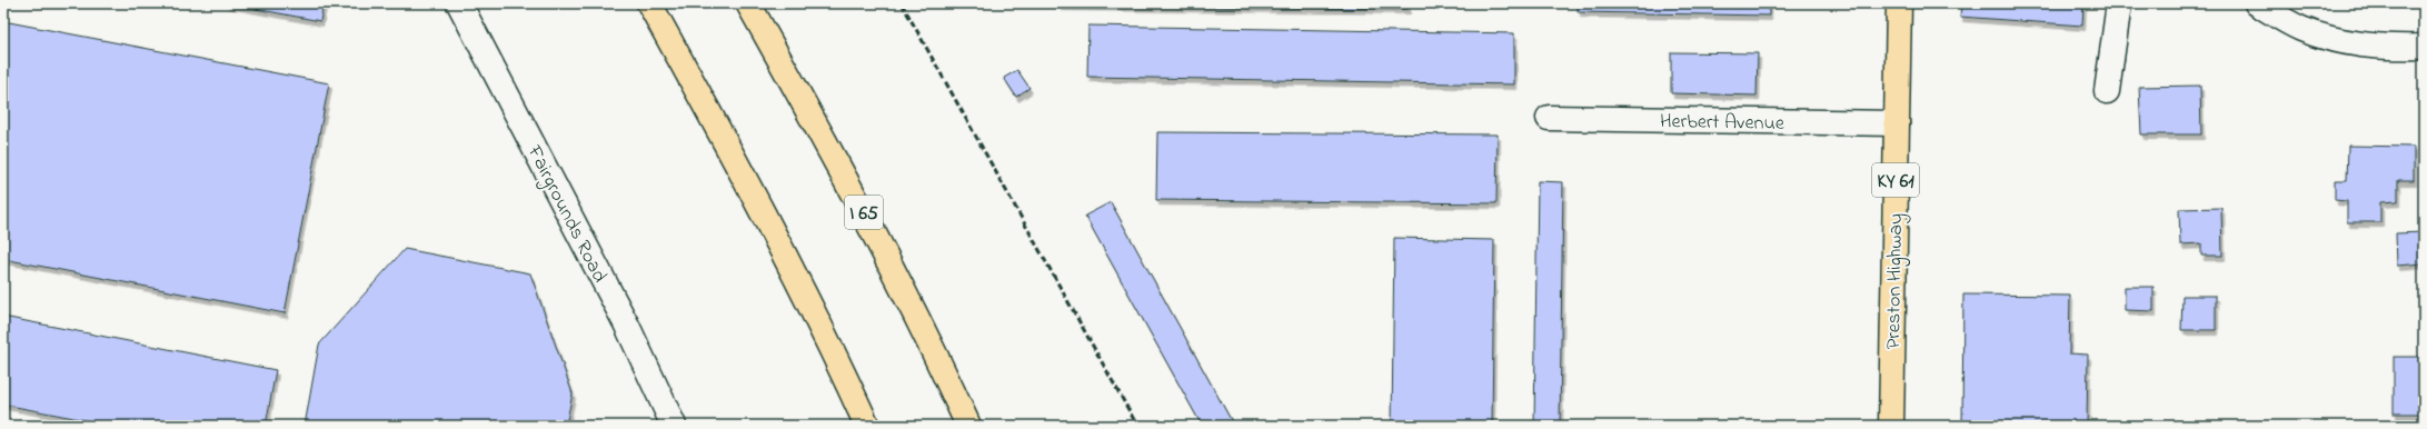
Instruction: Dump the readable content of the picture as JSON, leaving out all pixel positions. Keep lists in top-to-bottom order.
{
  "streets": {
    "main road": ["KY 61", "I 65", "Preston Highway"],
    "street": ["Herbert Avenue", "Fairgrounds Road"]
  },
  "crossings": [
    ["Herbert Avenue", "Preston Highway"]
  ]
}
